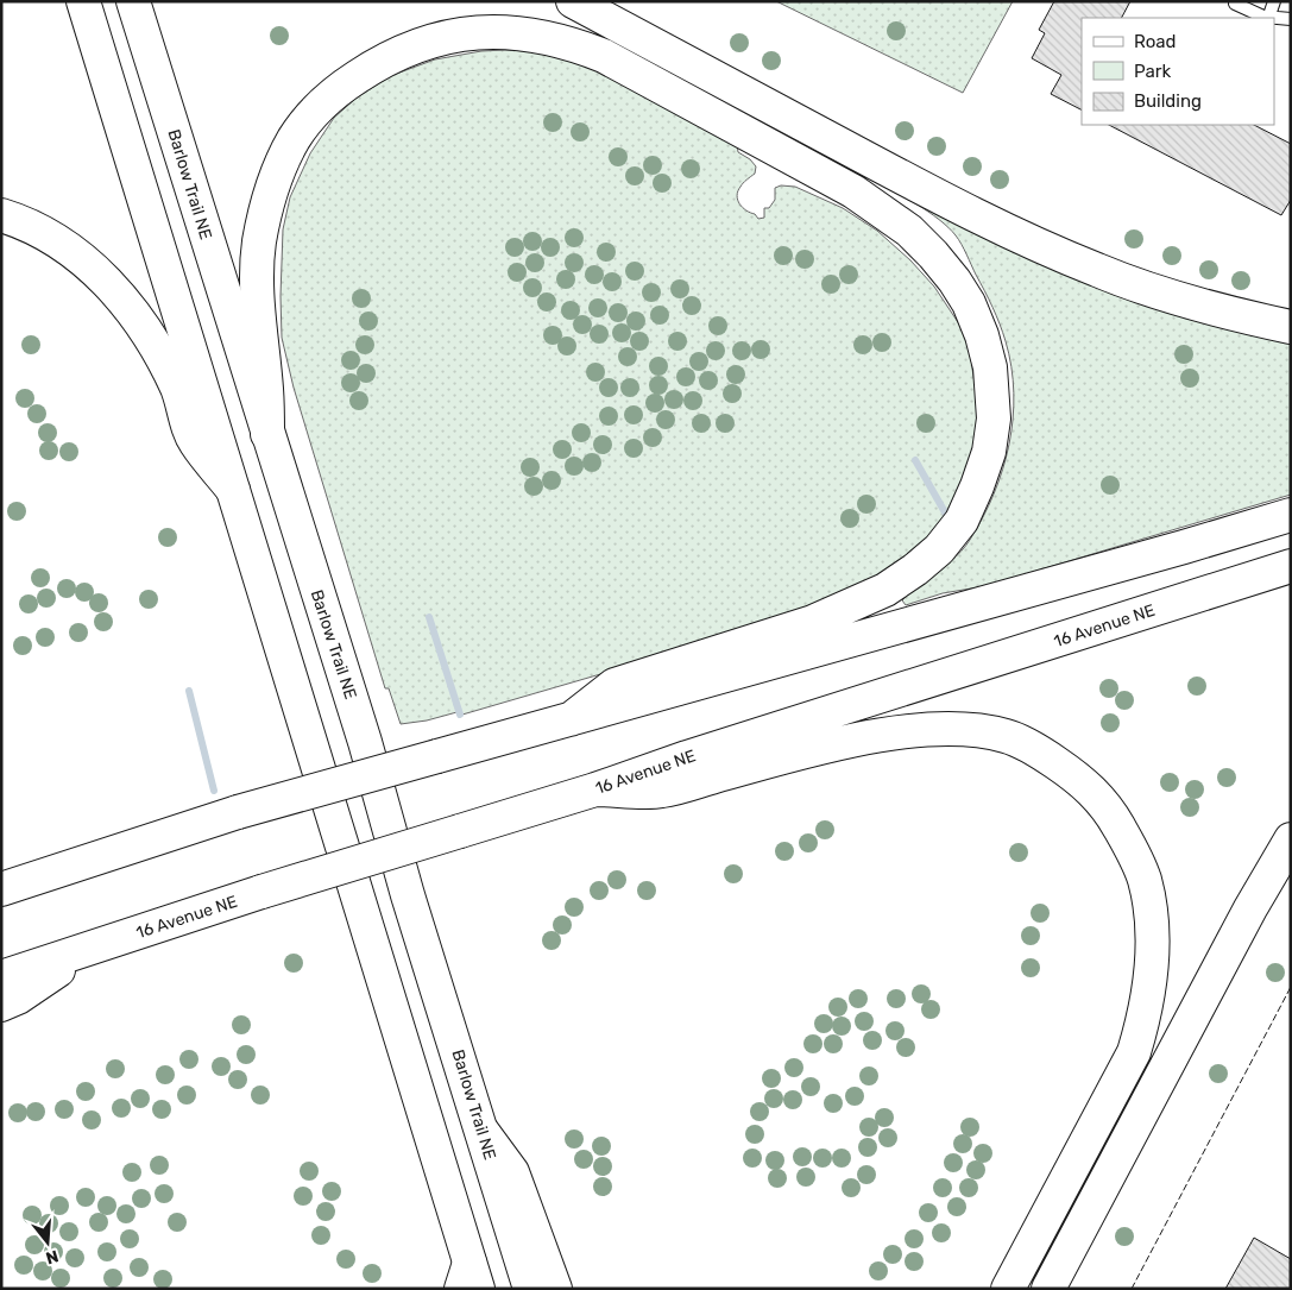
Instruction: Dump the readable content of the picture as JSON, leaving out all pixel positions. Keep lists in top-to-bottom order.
{
  "streets": {
    "main road": ["Barlow Trail NE", "16 Avenue NE"]
  },
  "legend": ["Road", "Park", "Building"],
  "north": "bottom"
}
